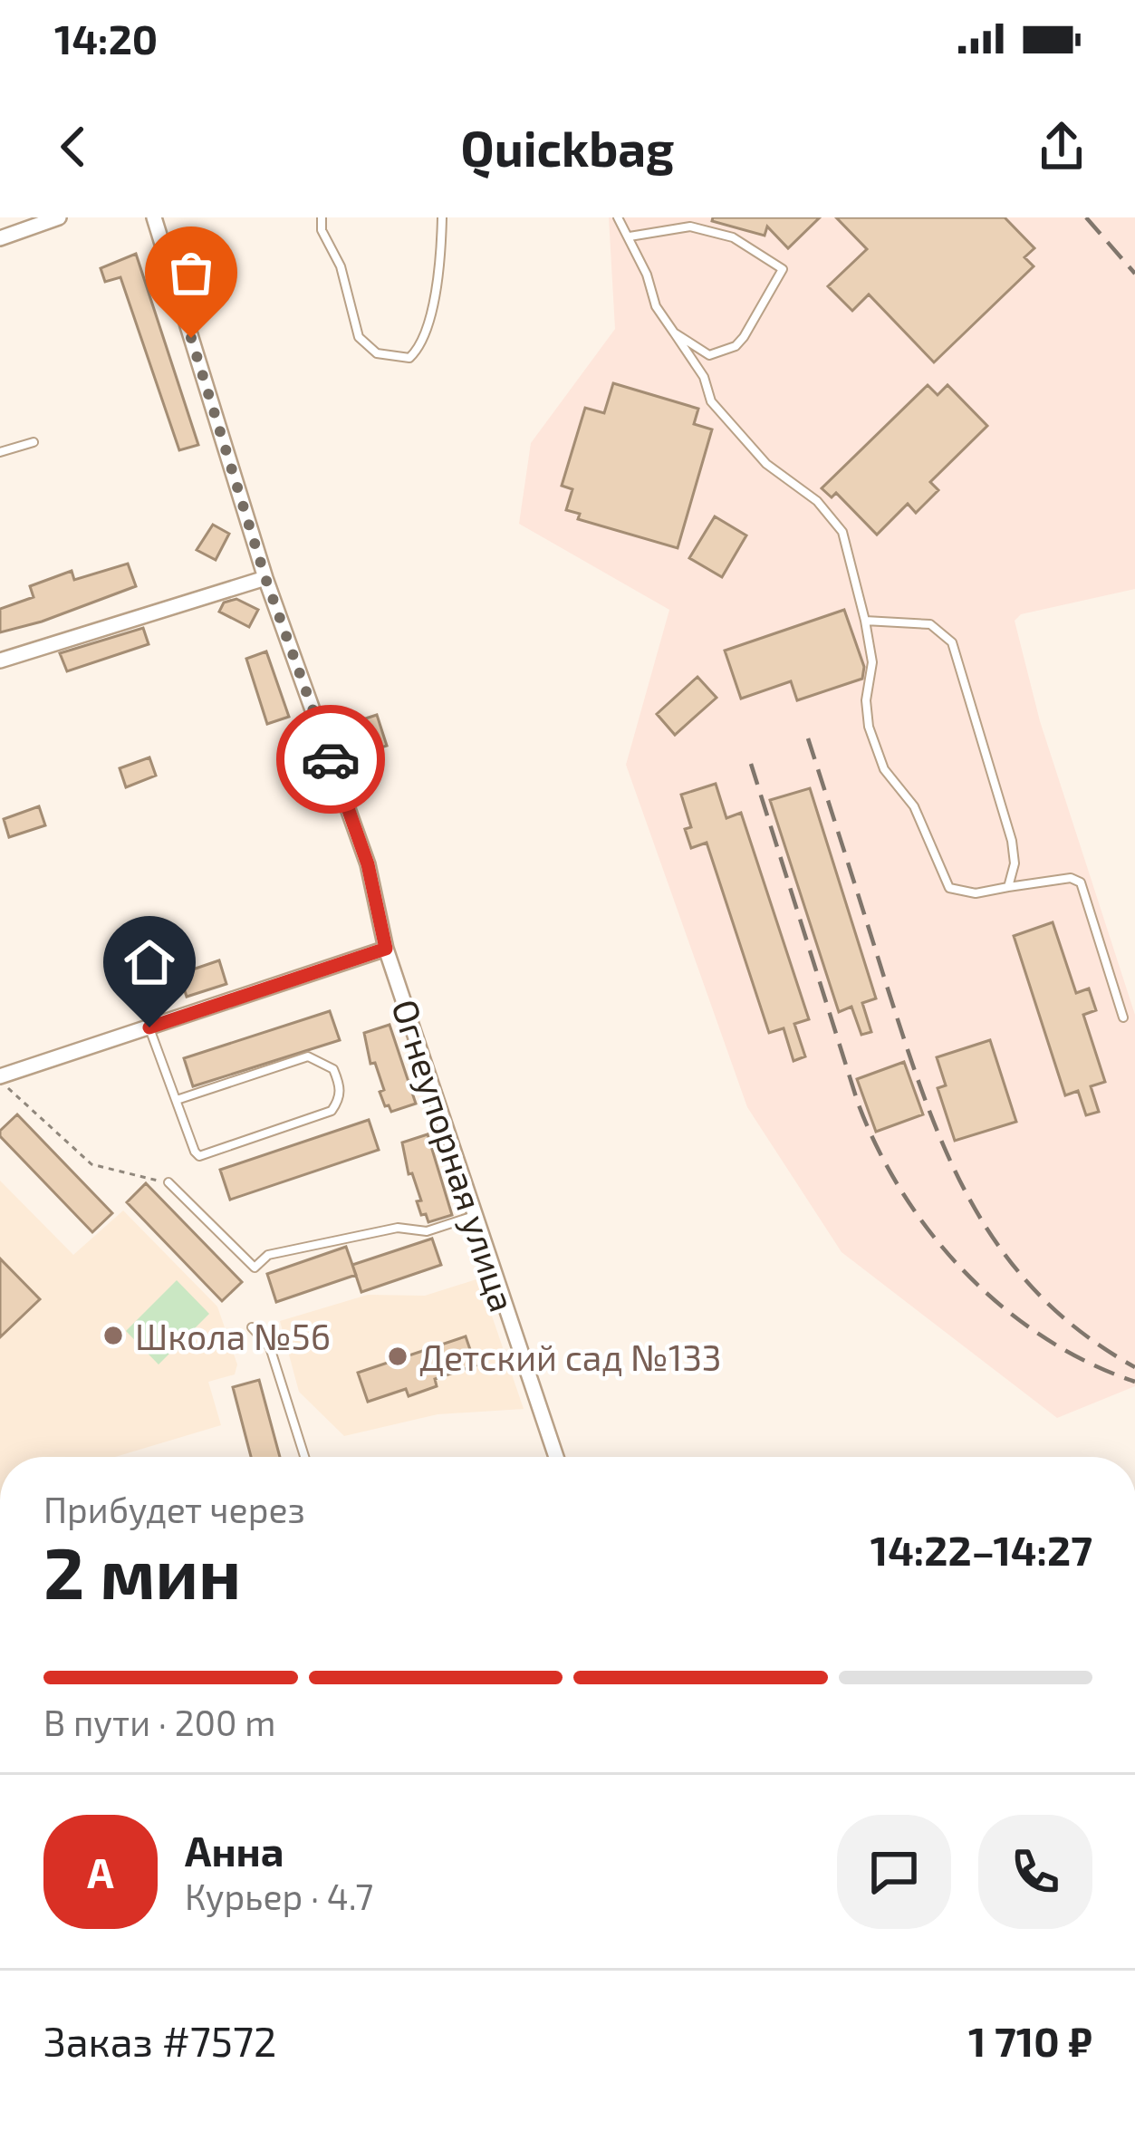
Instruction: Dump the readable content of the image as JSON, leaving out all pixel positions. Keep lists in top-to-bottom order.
{
  "streets": {
    "street": ["Огнеупорная улица"]
  },
  "places": ["Школа №56", "Детский сад №133"],
  "page": {
    "status": "14:20",
    "header": "Quickbag",
    "heading": ["2 мин", "Прибудет через", "14:22–14:27"],
    "panel": [
      "Анна",
      "Курьер · 4.7",
      "Заказ #7572",
      "1 710 ₽"
    ],
    "bar": "В пути · 200 m",
    "round": "А"
  }
}
